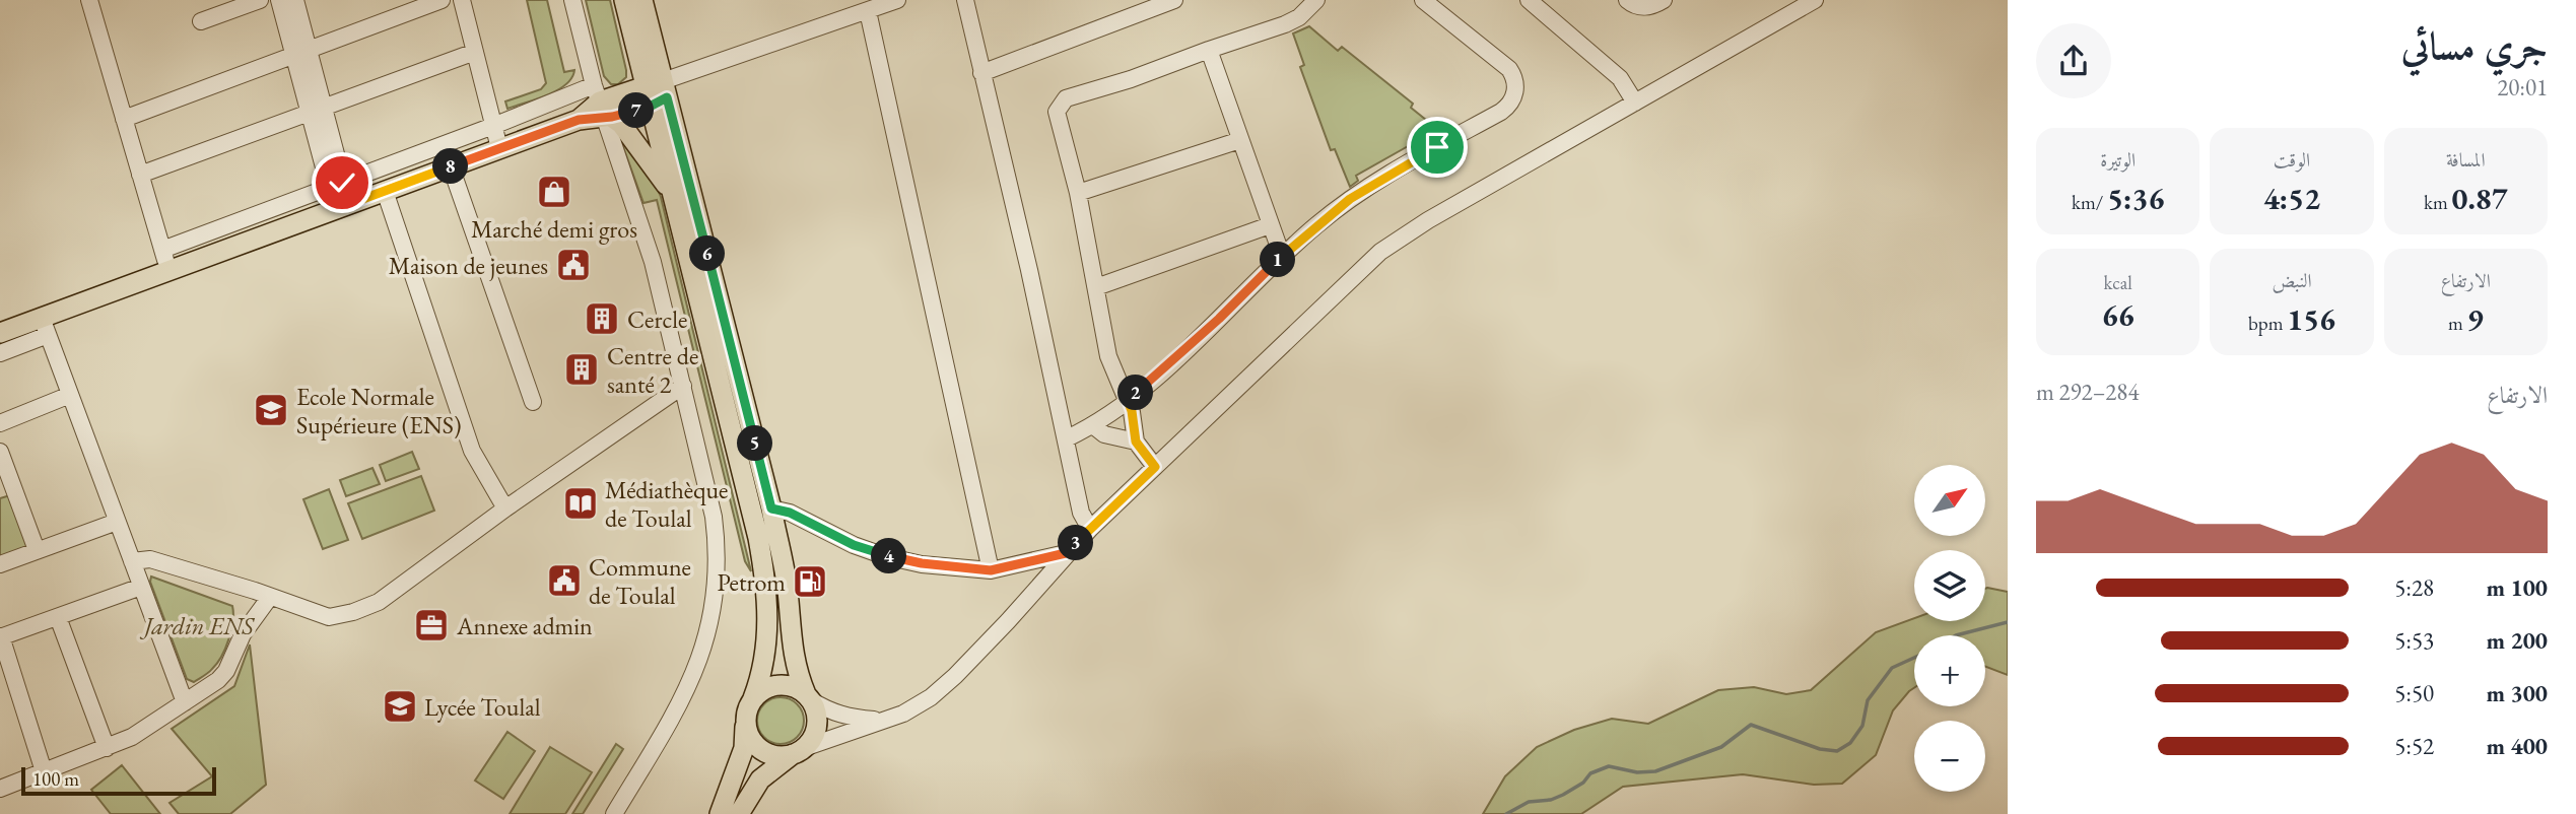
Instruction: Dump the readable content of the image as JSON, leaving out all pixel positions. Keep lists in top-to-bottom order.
{
  "parks": ["Jardin ENS"],
  "places": {
    "shop": ["Marché demi gros"],
    "public building": ["Maison de jeunes", "Commune de Toulal"],
    "building": ["Cercle", "Centre de santé 2"],
    "school or university": ["Ecole Normale Supérieure (ENS)", "Lycée Toulal"],
    "library": ["Médiathèque de Toulal"],
    "fuel station": ["Petrom"],
    "office": ["Annexe admin"]
  },
  "scale_bar": "100 m",
  "north": "top right",
  "page": {
    "heading": ["جري مسائي", "20:01"],
    "pins": [
      "7",
      "8",
      "6",
      "1",
      "2",
      "5",
      "3",
      "4"
    ],
    "stats": [
      ["المسافة", "0.87 km"],
      ["الوقت", "4:52"],
      ["الوتيرة", "5:36 /km"],
      ["الارتفاع", "9 m"],
      ["النبض", "156 bpm"],
      ["kcal", "66"]
    ],
    "chart": ["الارتفاع", "284–292 m"],
    "map_buttons": ["+", "−"],
    "list": [
      {
        "name": "100 m",
        "note": "5:28"
      },
      {
        "name": "200 m",
        "note": "5:53"
      },
      {
        "name": "300 m",
        "note": "5:50"
      },
      {
        "name": "400 m",
        "note": "5:52"
      }
    ],
    "scale": "100 m"
  }
}
